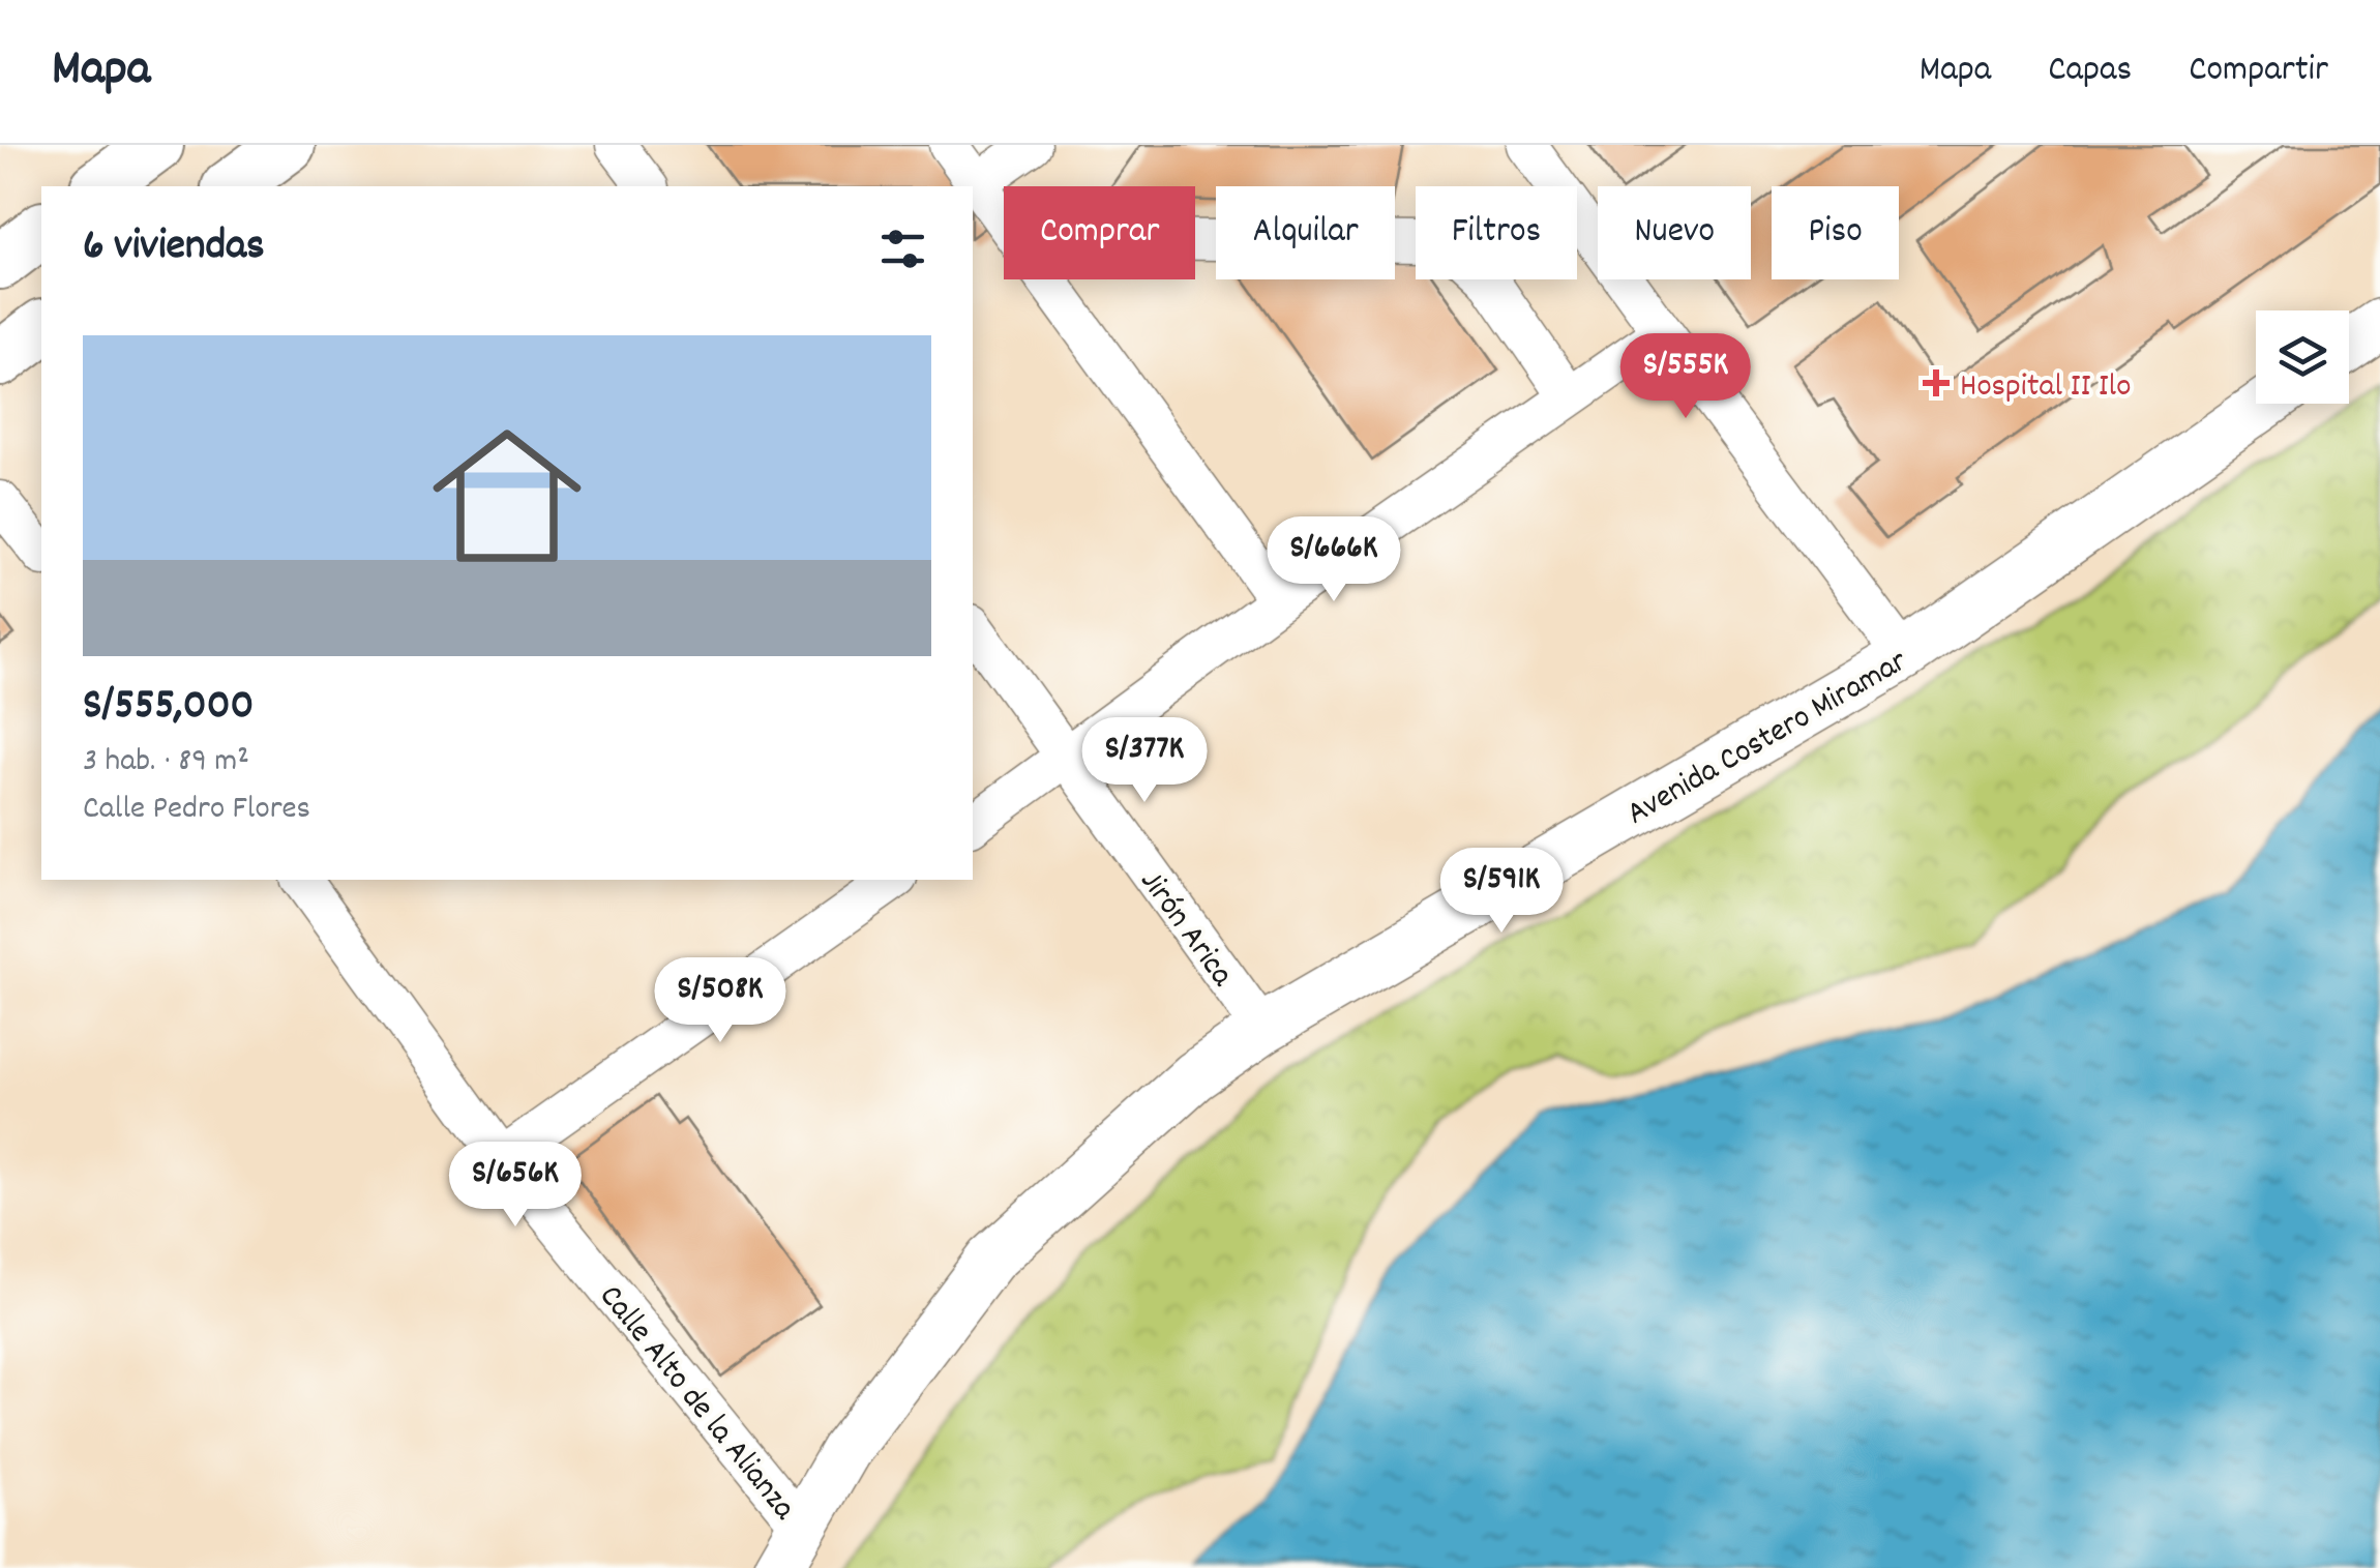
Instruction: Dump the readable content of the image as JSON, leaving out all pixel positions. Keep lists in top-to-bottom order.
{
  "streets": {
    "street": ["Avenida Costero Miramar", "Jirón Arica", "Calle Alto de la Alianza"]
  },
  "crossings": [
    ["Avenida Costero Miramar", "Jirón Arica"],
    ["Avenida Costero Miramar", "Calle Alto de la Alianza"]
  ],
  "places": {
    "health": ["Hospital II Ilo"]
  },
  "page": {
    "header": "Mapa",
    "nav": ["Mapa", "Capas", "Compartir"],
    "chip": [
      "Comprar",
      "Alquilar",
      "Filtros",
      "Nuevo",
      "Piso"
    ],
    "heading": "6 viviendas",
    "list": [
      {
        "name": "S/555,000",
        "note": "3 hab. · 89 m² · Calle Pedro Flores"
      }
    ],
    "price": [
      "S/555K",
      "S/666K",
      "S/377K",
      "S/591K",
      "S/508K",
      "S/656K"
    ]
  }
}
